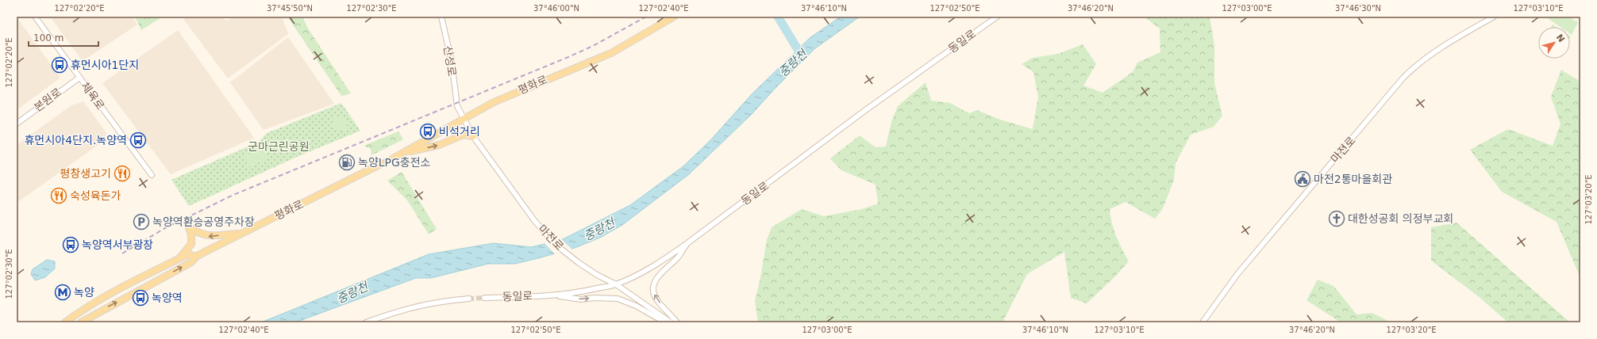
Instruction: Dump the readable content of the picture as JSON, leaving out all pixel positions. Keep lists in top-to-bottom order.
{
  "streets": {
    "main road": ["평화로"],
    "street": [
      "동일로",
      "산성로",
      "체육로",
      "본원로",
      "마전로"
    ]
  },
  "crossings": [
    ["동일로", "마전로"],
    ["산성로", "평화로"],
    ["산성로", "마전로"],
    ["평화로", "마전로"],
    ["체육로", "본원로"]
  ],
  "water": ["중랑천"],
  "parks": ["군마근린공원"],
  "places": {
    "bus stop": [
      "휴먼시아1단지",
      "비석거리",
      "휴먼시아4단지.녹양역",
      "녹양역서부광장",
      "녹양역"
    ],
    "fuel station": ["녹양LPG충전소"],
    "restaurant": ["평창생고기", "숙성육돈가"],
    "public building": ["마전2통마을회관"],
    "church": ["대한성공회 의정부교회"],
    "parking": ["녹양역환승공영주차장"],
    "metro station": ["녹양"]
  },
  "scale_bar": "100 m",
  "north": "top right",
  "coordinates": [
    "127°02'20\"E",
    "37°45'50\"N",
    "127°02'30\"E",
    "37°46'00\"N",
    "127°02'40\"E",
    "37°46'10\"N",
    "127°02'50\"E",
    "37°46'20\"N",
    "127°03'00\"E",
    "37°46'30\"N",
    "127°03'10\"E",
    "127°03'20\"E"
  ]
}
